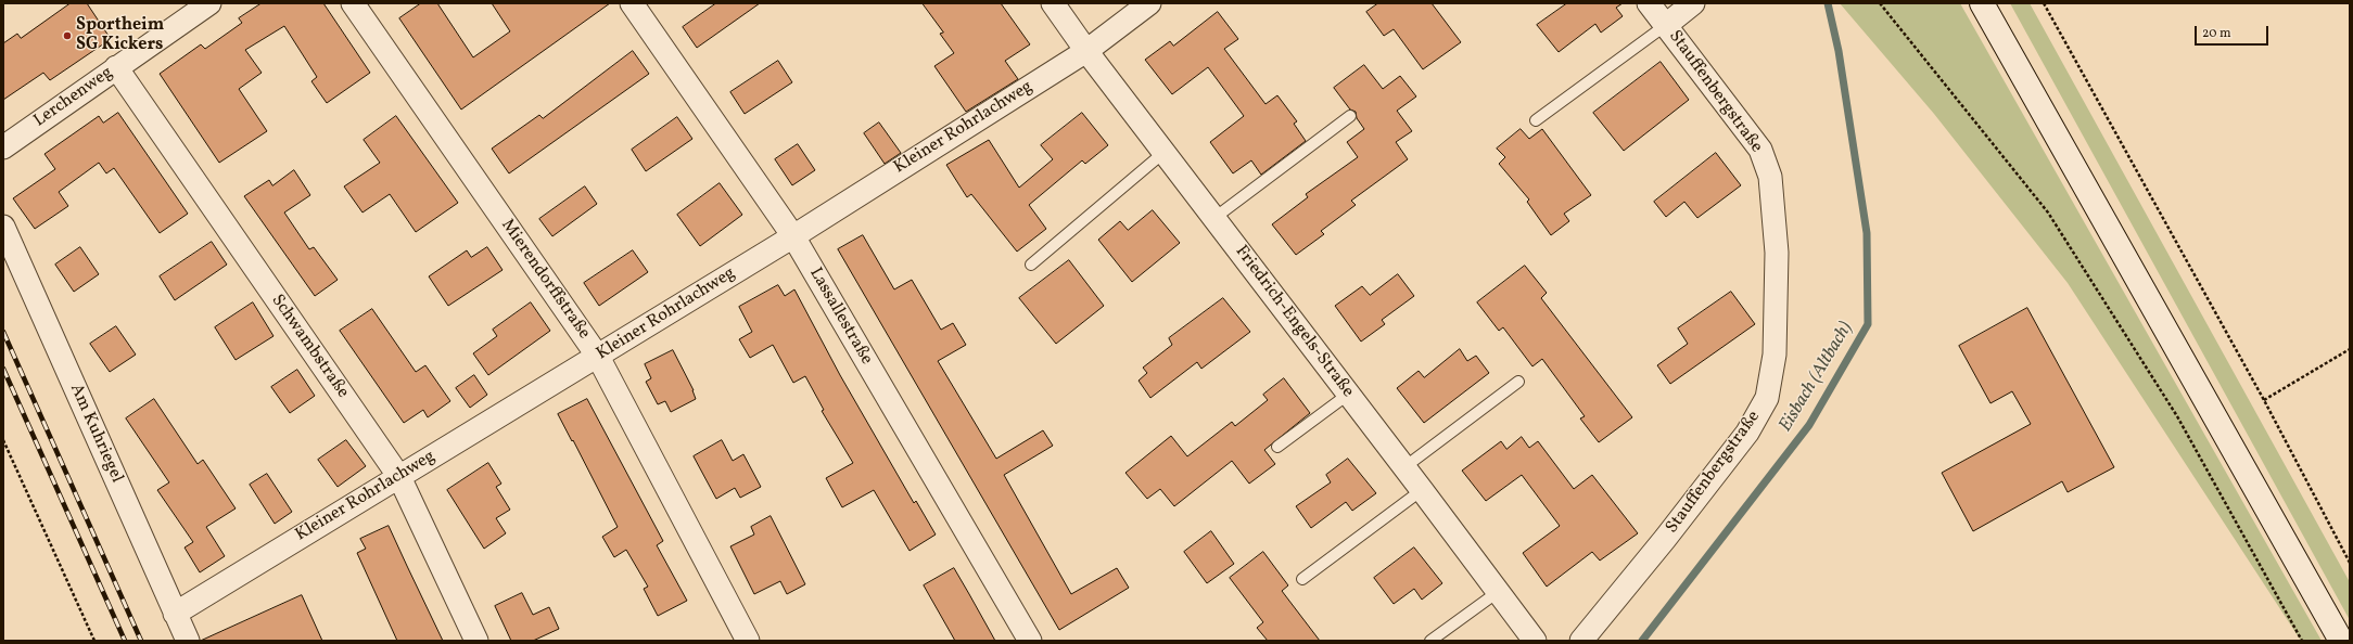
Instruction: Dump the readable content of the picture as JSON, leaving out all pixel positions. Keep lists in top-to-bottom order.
{
  "streets": {
    "street": [
      "Stauffenbergstraße",
      "Lerchenweg",
      "Kleiner Rohrlachweg",
      "Mierendorffstraße",
      "Lassallestraße",
      "Friedrich-Engels-Straße",
      "Schwambstraße",
      "Am Kuhriegel"
    ]
  },
  "crossings": [
    ["Lerchenweg", "Schwambstraße"],
    ["Kleiner Rohrlachweg", "Mierendorffstraße"],
    ["Kleiner Rohrlachweg", "Lassallestraße"],
    ["Kleiner Rohrlachweg", "Friedrich-Engels-Straße"],
    ["Kleiner Rohrlachweg", "Schwambstraße"],
    ["Kleiner Rohrlachweg", "Am Kuhriegel"]
  ],
  "water": ["Eisbach (Altbach)"],
  "places": ["Sportheim SG Kickers"],
  "scale_bar": "20 m"
}
